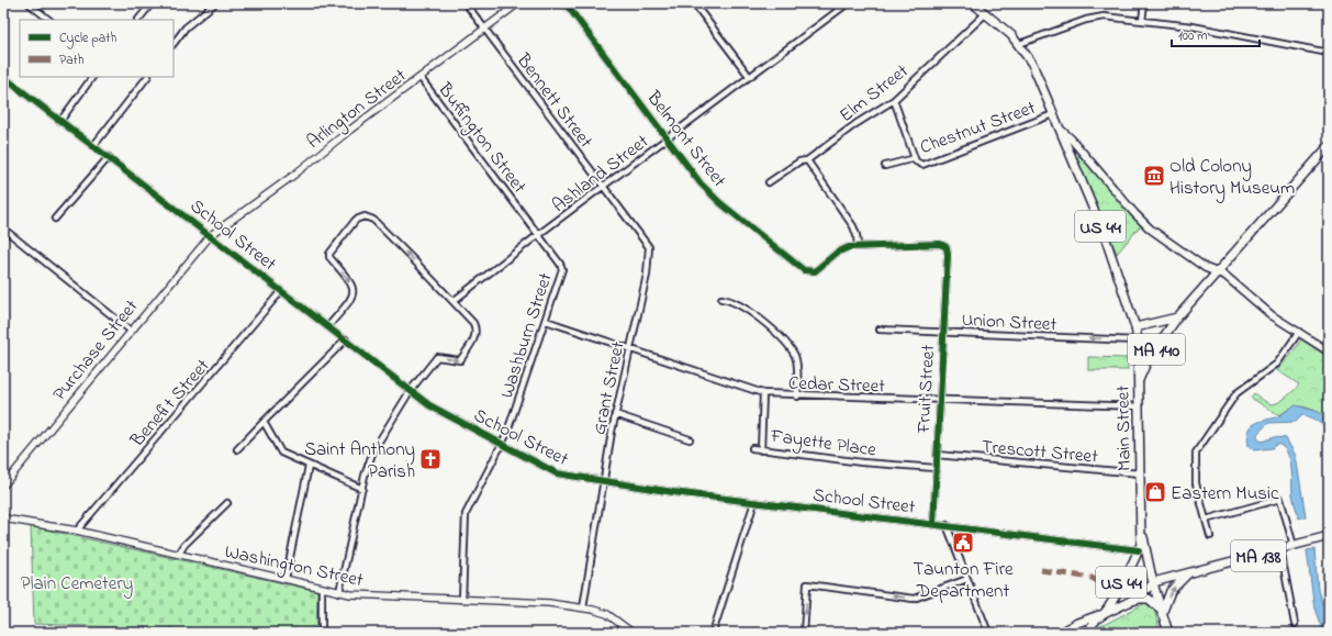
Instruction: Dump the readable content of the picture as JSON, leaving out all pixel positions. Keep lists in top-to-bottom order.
{
  "streets": {
    "main road": [
      "US 44",
      "MA 140",
      "Main Street",
      "MA 138"
    ],
    "street": [
      "Elm Street",
      "Bennett Street",
      "Arlington Street",
      "Chestnut Street",
      "Buffington Street",
      "Belmont Street",
      "Ashland Street",
      "School Street",
      "Union Street",
      "Washburn Street",
      "Purchase Street",
      "Cedar Street",
      "Grant Street",
      "Fruit Street",
      "Benefit Street",
      "Fayette Place",
      "Trescott Street",
      "Washington Street"
    ]
  },
  "crossings": [
    ["Elm Street", "US 44"],
    ["Bennett Street", "Arlington Street"],
    ["Bennett Street", "Ashland Street"],
    ["Bennett Street", "Grant Street"],
    ["Arlington Street", "Buffington Street"],
    ["Arlington Street", "School Street"],
    ["Arlington Street", "Purchase Street"],
    ["Chestnut Street", "US 44"],
    ["Buffington Street", "Ashland Street"],
    ["Buffington Street", "Washburn Street"],
    ["Belmont Street", "Ashland Street"],
    ["Belmont Street", "Fruit Street"],
    ["Ashland Street", "Washburn Street"],
    ["Ashland Street", "Grant Street"],
    ["US 44", "MA 140"],
    ["US 44", "Main Street"],
    ["US 44", "MA 138"],
    ["School Street", "Washburn Street"],
    ["School Street", "Purchase Street"],
    ["School Street", "Grant Street"],
    ["School Street", "Fruit Street"],
    ["School Street", "Benefit Street"],
    ["School Street", "Main Street"],
    ["Union Street", "Fruit Street"],
    ["Union Street", "Main Street"],
    ["Washburn Street", "Cedar Street"],
    ["Washburn Street", "Washington Street"],
    ["MA 140", "Main Street"],
    ["Cedar Street", "Grant Street"],
    ["Cedar Street", "Fruit Street"],
    ["Cedar Street", "Main Street"],
    ["Cedar Street", "Fayette Place"],
    ["Grant Street", "Washington Street"],
    ["Fruit Street", "Fayette Place"],
    ["Fruit Street", "Trescott Street"],
    ["Benefit Street", "Washington Street"],
    ["Main Street", "Trescott Street"],
    ["Main Street", "MA 138"]
  ],
  "one_way": ["Union Street"],
  "parks": ["Plain Cemetery"],
  "places": {
    "museum": ["Old Colony History Museum"],
    "church": ["Saint Anthony Parish"],
    "shop": ["Eastern Music"],
    "public building": ["Taunton Fire Department"]
  },
  "legend": ["Cycle path", "Path"],
  "scale_bar": "100 m"
}
